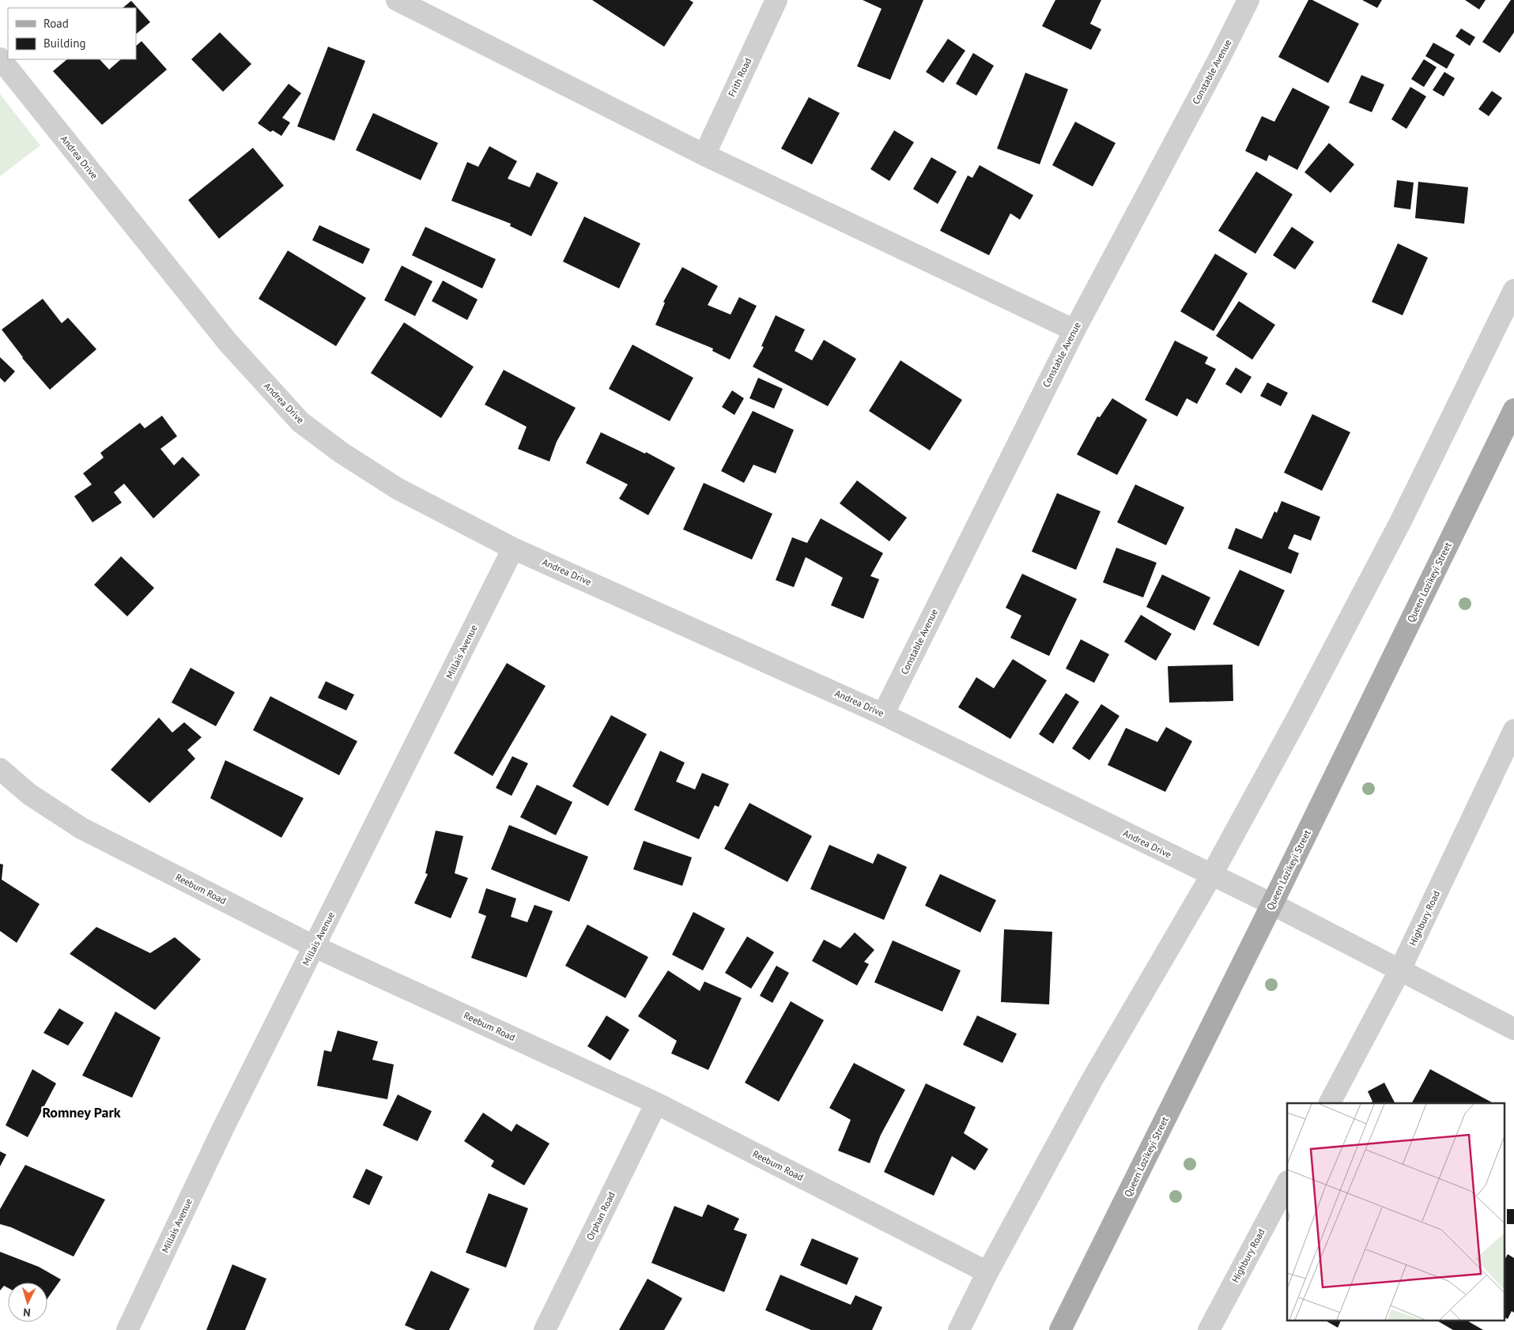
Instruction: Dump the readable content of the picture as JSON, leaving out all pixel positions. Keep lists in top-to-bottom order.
{
  "streets": {
    "main road": ["Queen Lozikeyi Street"],
    "street": [
      "Constable Avenue",
      "Frith Road",
      "Andrea Drive",
      "Millais Avenue",
      "Reebum Road",
      "Highbury Road",
      "Orphan Road"
    ]
  },
  "crossings": [
    ["Constable Avenue", "Andrea Drive"],
    ["Andrea Drive", "Queen Lozikeyi Street"],
    ["Andrea Drive", "Millais Avenue"],
    ["Andrea Drive", "Highbury Road"],
    ["Millais Avenue", "Reebum Road"],
    ["Reebum Road", "Orphan Road"]
  ],
  "districts": ["Romney Park"],
  "legend": ["Road", "Building"],
  "north": "bottom"
}
